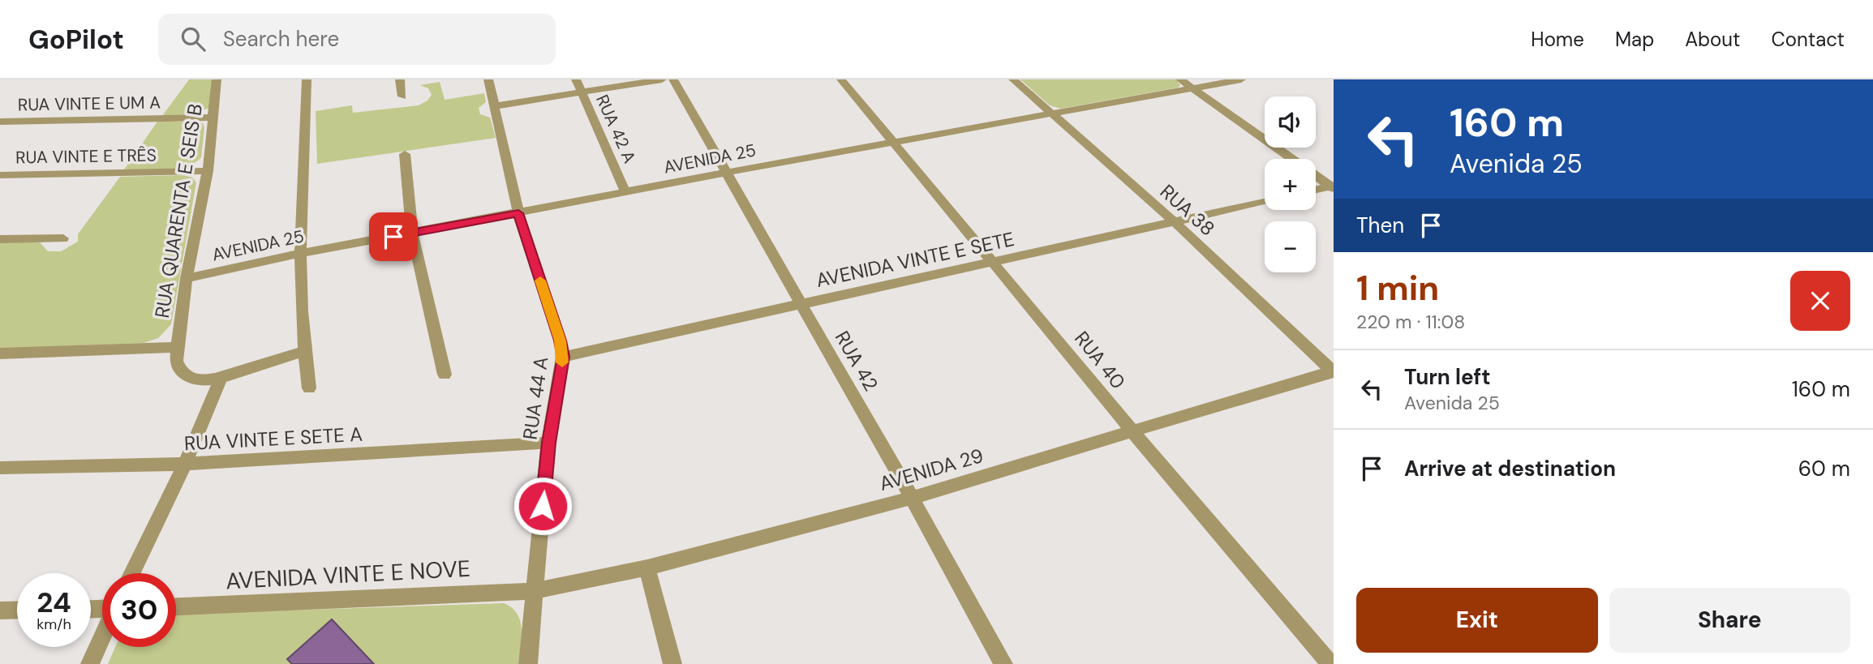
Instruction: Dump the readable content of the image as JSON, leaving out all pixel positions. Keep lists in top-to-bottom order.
{
  "streets": {
    "street": [
      "RUA VINTE E UM A",
      "RUA 42 A",
      "RUA VINTE E TRÊS",
      "AVENIDA 25",
      "RUA 38",
      "RUA QUARENTA E SEIS B",
      "AVENIDA VINTE E SETE",
      "RUA 40",
      "RUA 42",
      "RUA 44 A",
      "RUA VINTE E SETE A",
      "AVENIDA 29",
      "AVENIDA VINTE E NOVE"
    ]
  },
  "crossings": [
    ["RUA VINTE E UM A", "RUA QUARENTA E SEIS B"],
    ["RUA 42 A", "AVENIDA 25"],
    ["RUA VINTE E TRÊS", "RUA QUARENTA E SEIS B"],
    ["AVENIDA 25", "RUA 38"],
    ["AVENIDA 25", "RUA QUARENTA E SEIS B"],
    ["AVENIDA 25", "RUA 40"],
    ["AVENIDA 25", "RUA 42"],
    ["AVENIDA 25", "RUA 44 A"],
    ["RUA 38", "AVENIDA VINTE E SETE"],
    ["RUA 38", "AVENIDA 29"],
    ["AVENIDA VINTE E SETE", "RUA 40"],
    ["AVENIDA VINTE E SETE", "RUA 42"],
    ["AVENIDA VINTE E SETE", "RUA 44 A"],
    ["RUA 40", "AVENIDA 29"],
    ["RUA 42", "AVENIDA 29"],
    ["RUA 44 A", "RUA VINTE E SETE A"],
    ["RUA 44 A", "AVENIDA 29"],
    ["RUA 44 A", "AVENIDA VINTE E NOVE"],
    ["AVENIDA 29", "AVENIDA VINTE E NOVE"]
  ],
  "page": {
    "header": "GoPilot",
    "search": "Search here",
    "nav": [
      "Home",
      "Map",
      "About",
      "Contact"
    ],
    "turn": ["160 m", "Avenida 25"],
    "map_buttons": ["+", "−"],
    "then": "Then",
    "heading": ["1 min", "220 m · 11:08"],
    "list": [
      {
        "name": "Turn left",
        "note": "Avenida 25",
        "value": "160 m"
      },
      {
        "name": "Arrive at destination",
        "value": "60 m"
      }
    ],
    "speed": "24 km/h",
    "limit": "30",
    "buttons": ["Exit", "Share"]
  }
}
